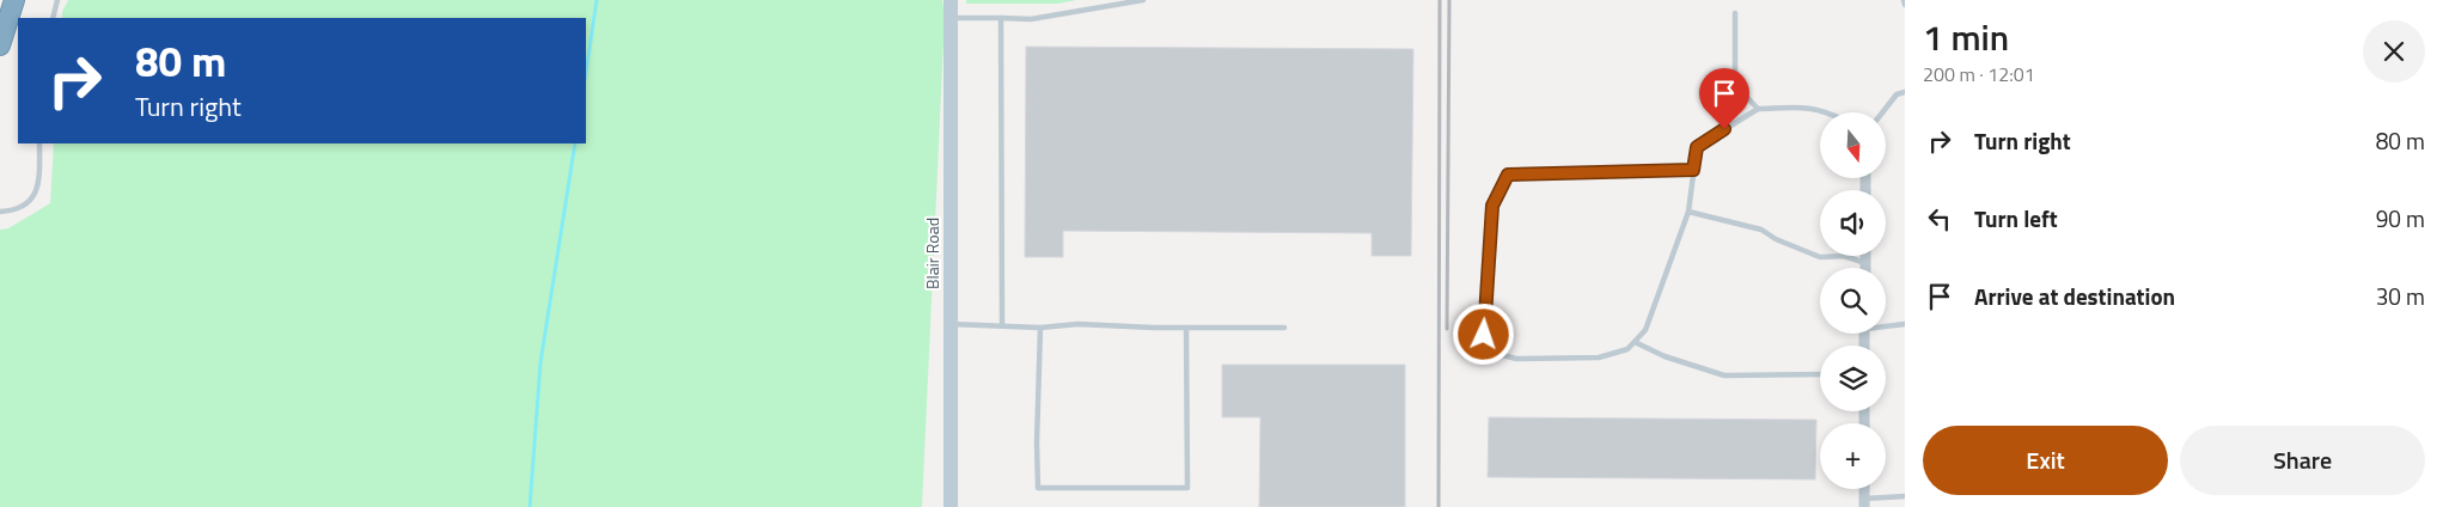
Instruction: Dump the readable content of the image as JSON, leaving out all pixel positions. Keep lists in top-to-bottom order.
{
  "streets": {
    "street": ["Blair Road"]
  },
  "north": "bottom",
  "page": {
    "heading": ["1 min", "200 m · 12:01"],
    "turn": ["80 m", "Turn right"],
    "list": [
      {
        "name": "Turn right",
        "value": "80 m"
      },
      {
        "name": "Turn left",
        "value": "90 m"
      },
      {
        "name": "Arrive at destination",
        "value": "30 m"
      }
    ],
    "map_buttons": "+",
    "buttons": ["Exit", "Share"]
  }
}
